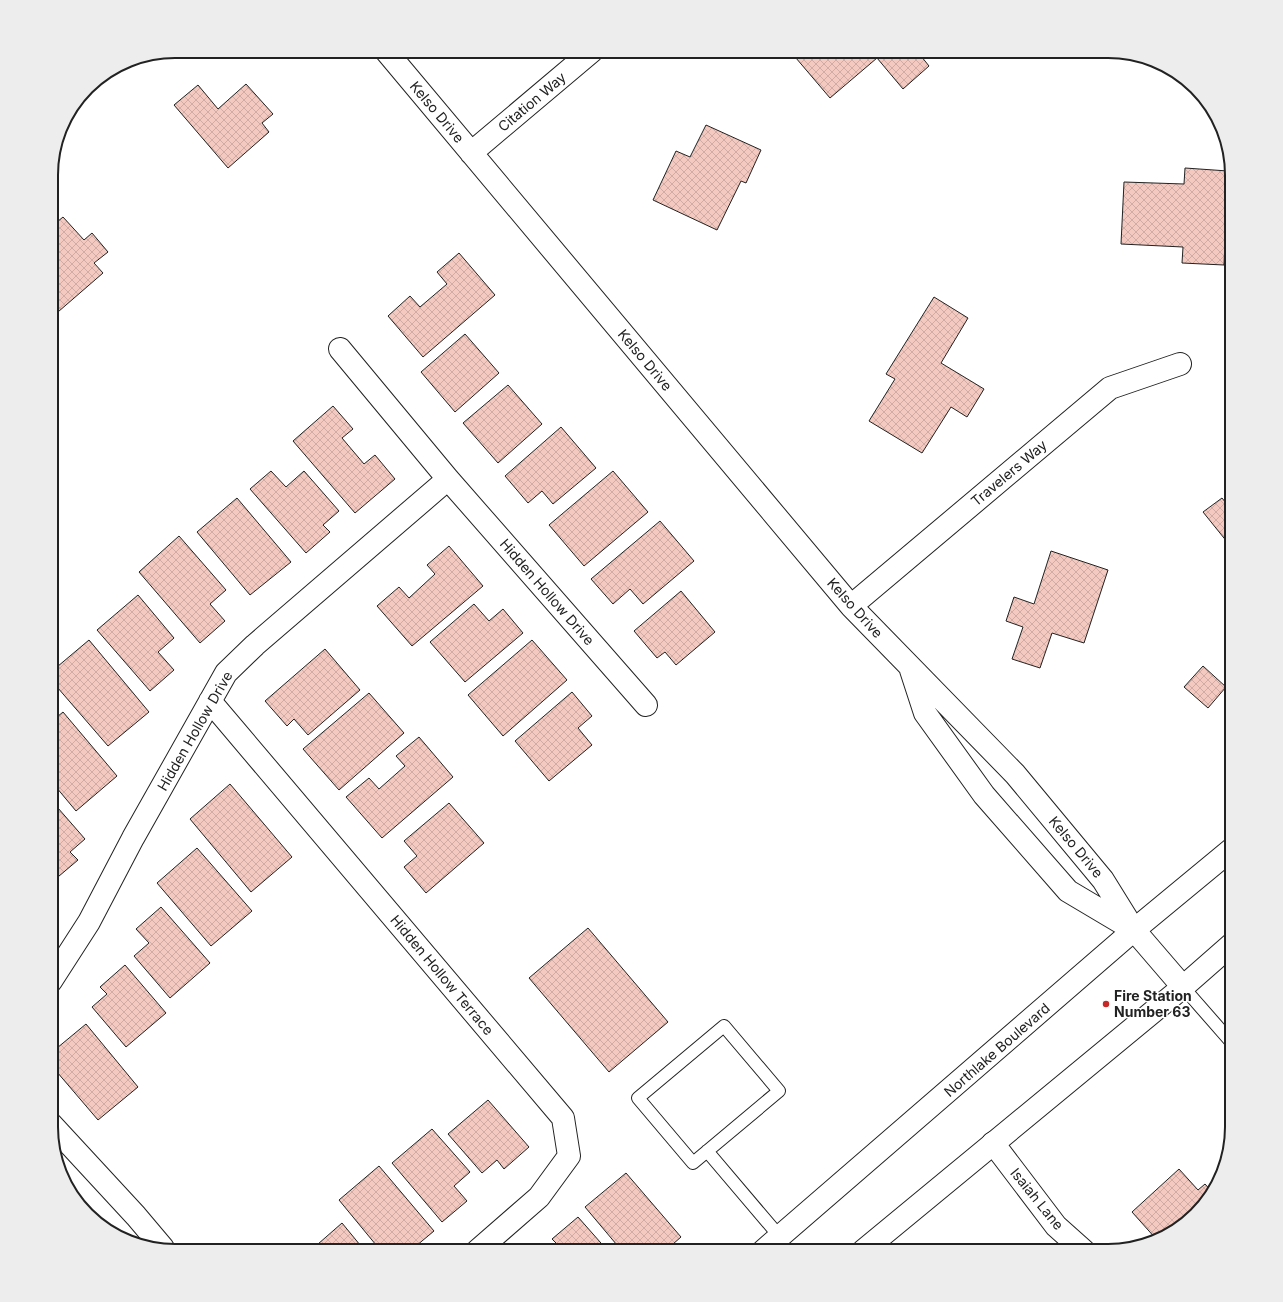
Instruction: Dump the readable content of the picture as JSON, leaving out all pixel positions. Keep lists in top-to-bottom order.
{
  "streets": {
    "street": [
      "Citation Way",
      "Kelso Drive",
      "Travelers Way",
      "Hidden Hollow Drive",
      "Hidden Hollow Terrace",
      "Northlake Boulevard",
      "Isaiah Lane"
    ]
  },
  "crossings": [
    ["Citation Way", "Kelso Drive"],
    ["Kelso Drive", "Travelers Way"],
    ["Kelso Drive", "Northlake Boulevard"],
    ["Hidden Hollow Drive", "Hidden Hollow Terrace"]
  ],
  "places": ["Fire Station Number 63"]
}
